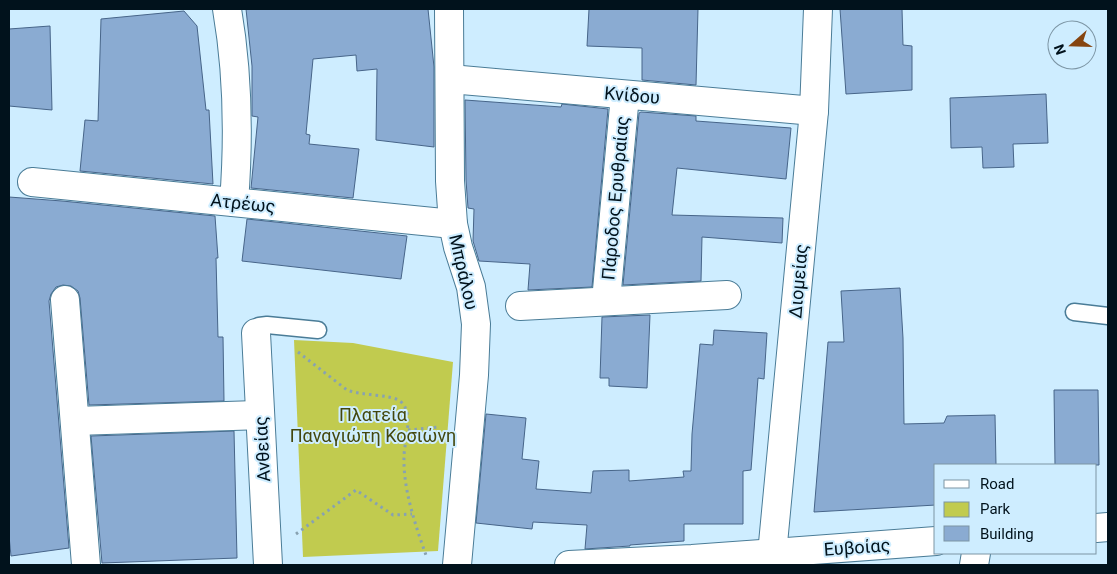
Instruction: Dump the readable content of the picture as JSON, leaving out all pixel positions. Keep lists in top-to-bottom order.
{
  "streets": {
    "street": [
      "Κνίδου",
      "Πάροδος Ερυθραίας",
      "Ατρέως",
      "Μπράλου",
      "Διομείας",
      "Ανθείας",
      "Ευβοίας"
    ]
  },
  "crossings": [
    ["Κνίδου", "Πάροδος Ερυθραίας"],
    ["Κνίδου", "Μπράλου"],
    ["Κνίδου", "Διομείας"],
    ["Ατρέως", "Μπράλου"],
    ["Διομείας", "Ευβοίας"]
  ],
  "parks": ["Πλατεία Παναγιώτη Κοσιώνη"],
  "legend": ["Road", "Park", "Building"],
  "north": "left"
}
